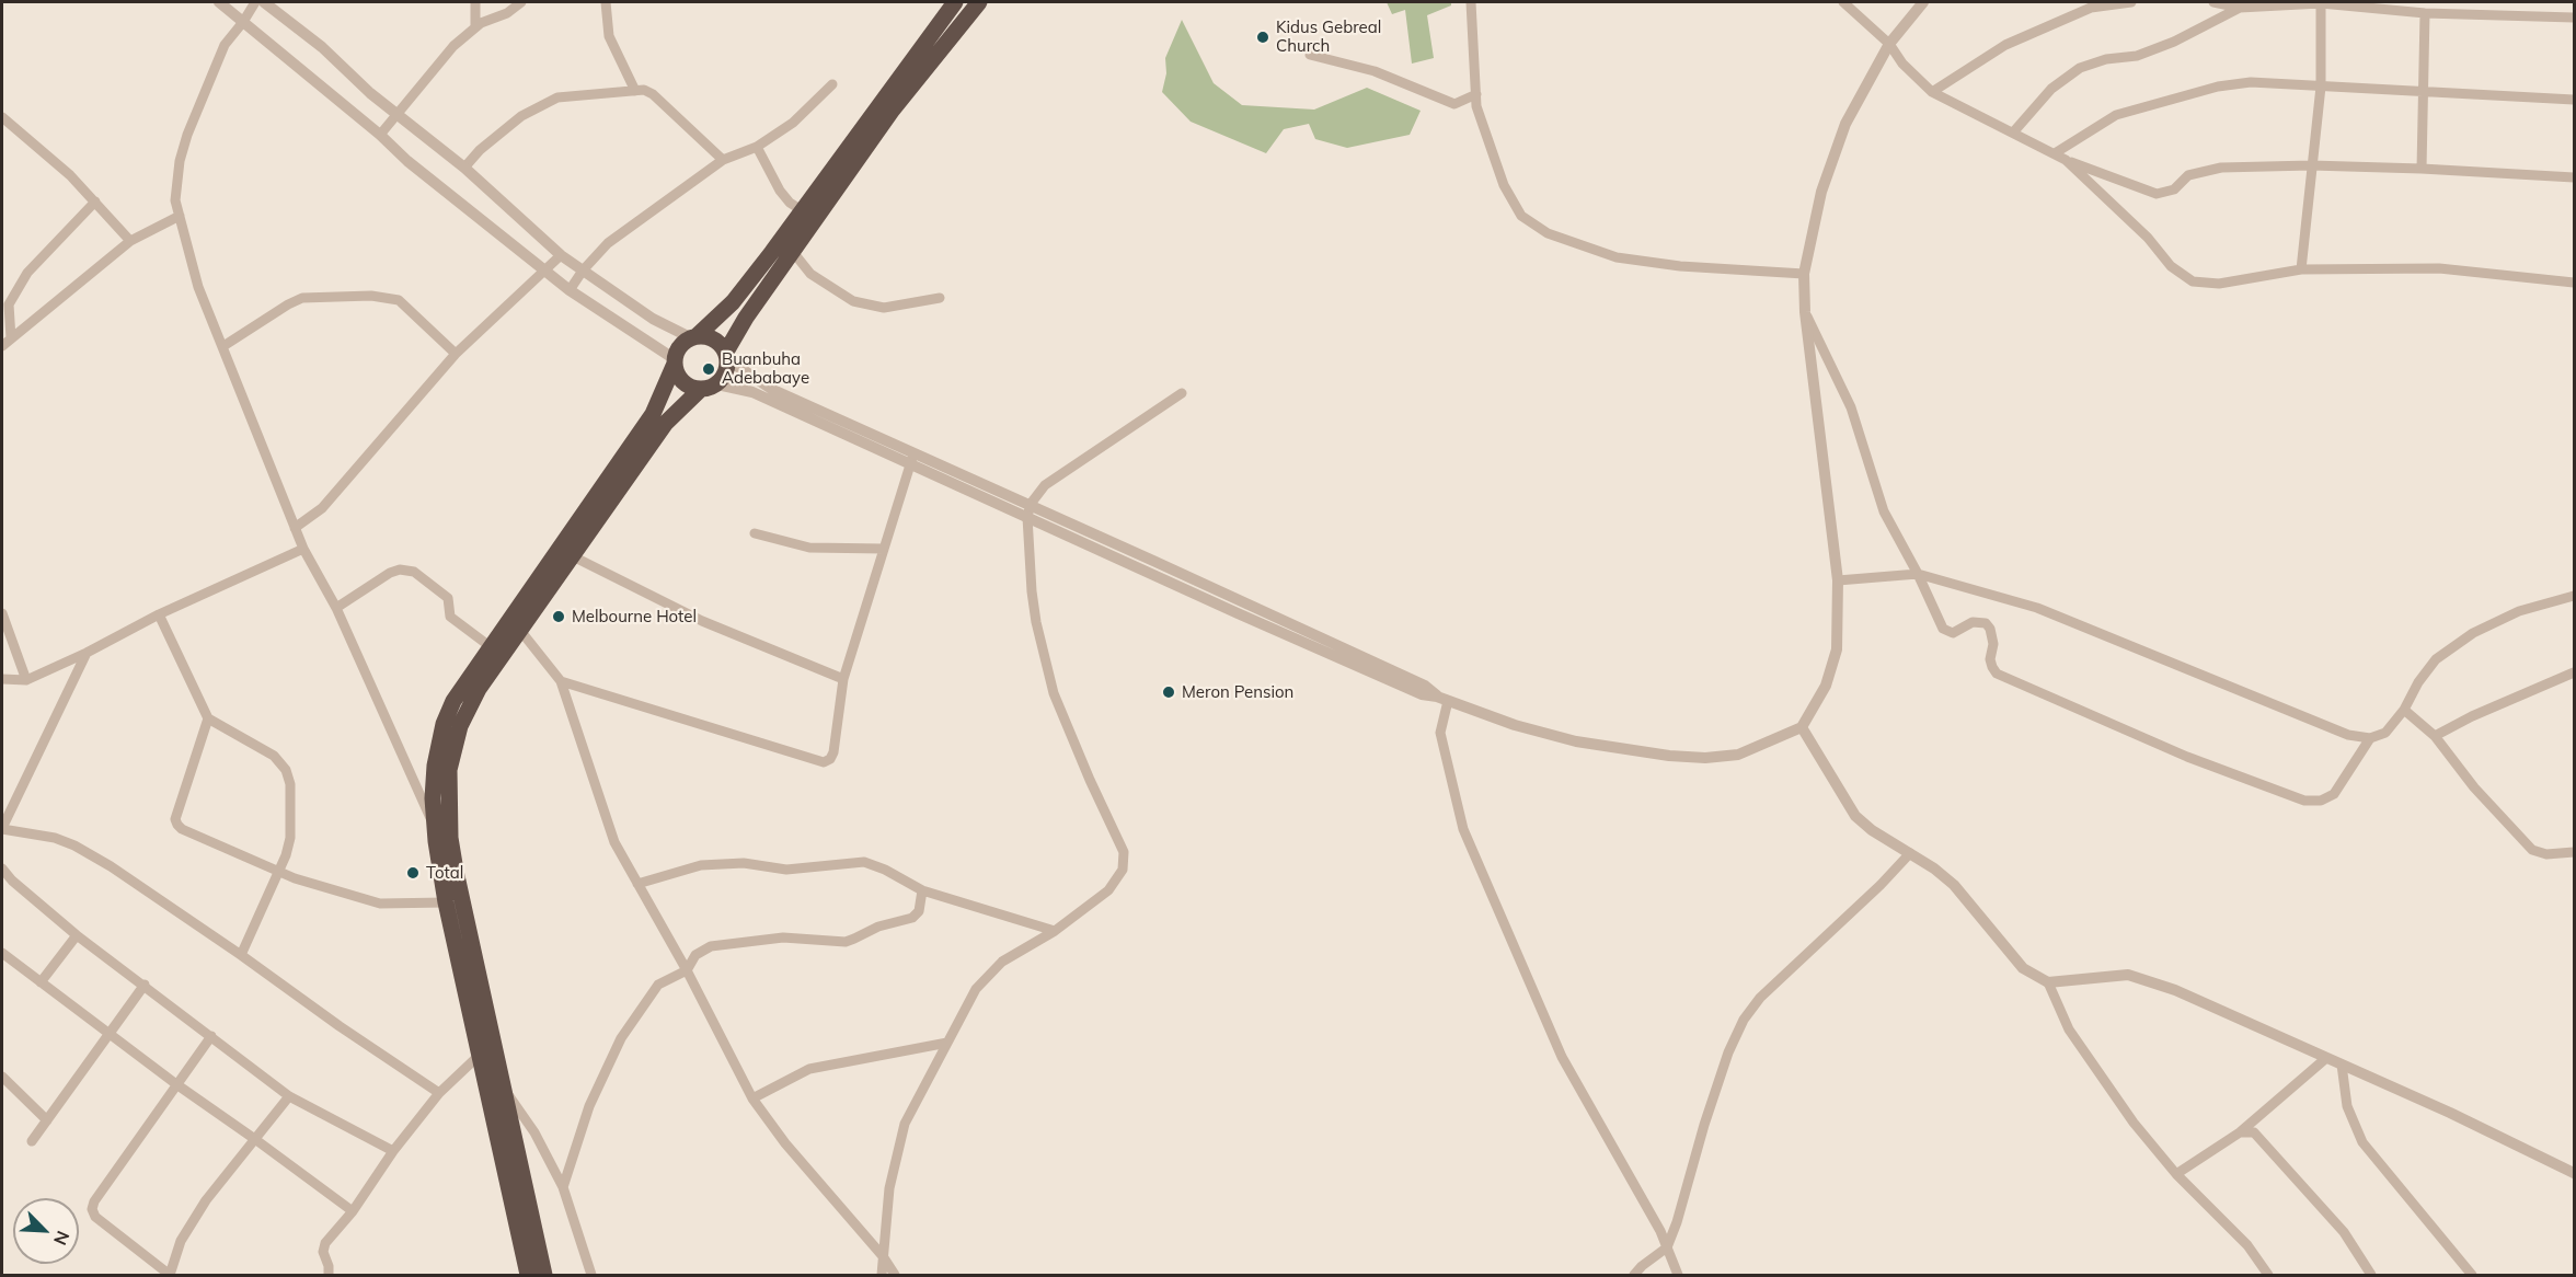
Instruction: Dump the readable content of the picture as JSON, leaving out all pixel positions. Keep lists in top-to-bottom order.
{
  "places": [
    "Kidus Gebreal Church",
    "Buanbuha Adebabaye",
    "Melbourne Hotel",
    "Meron Pension",
    "Total"
  ],
  "north": "bottom right"
}
